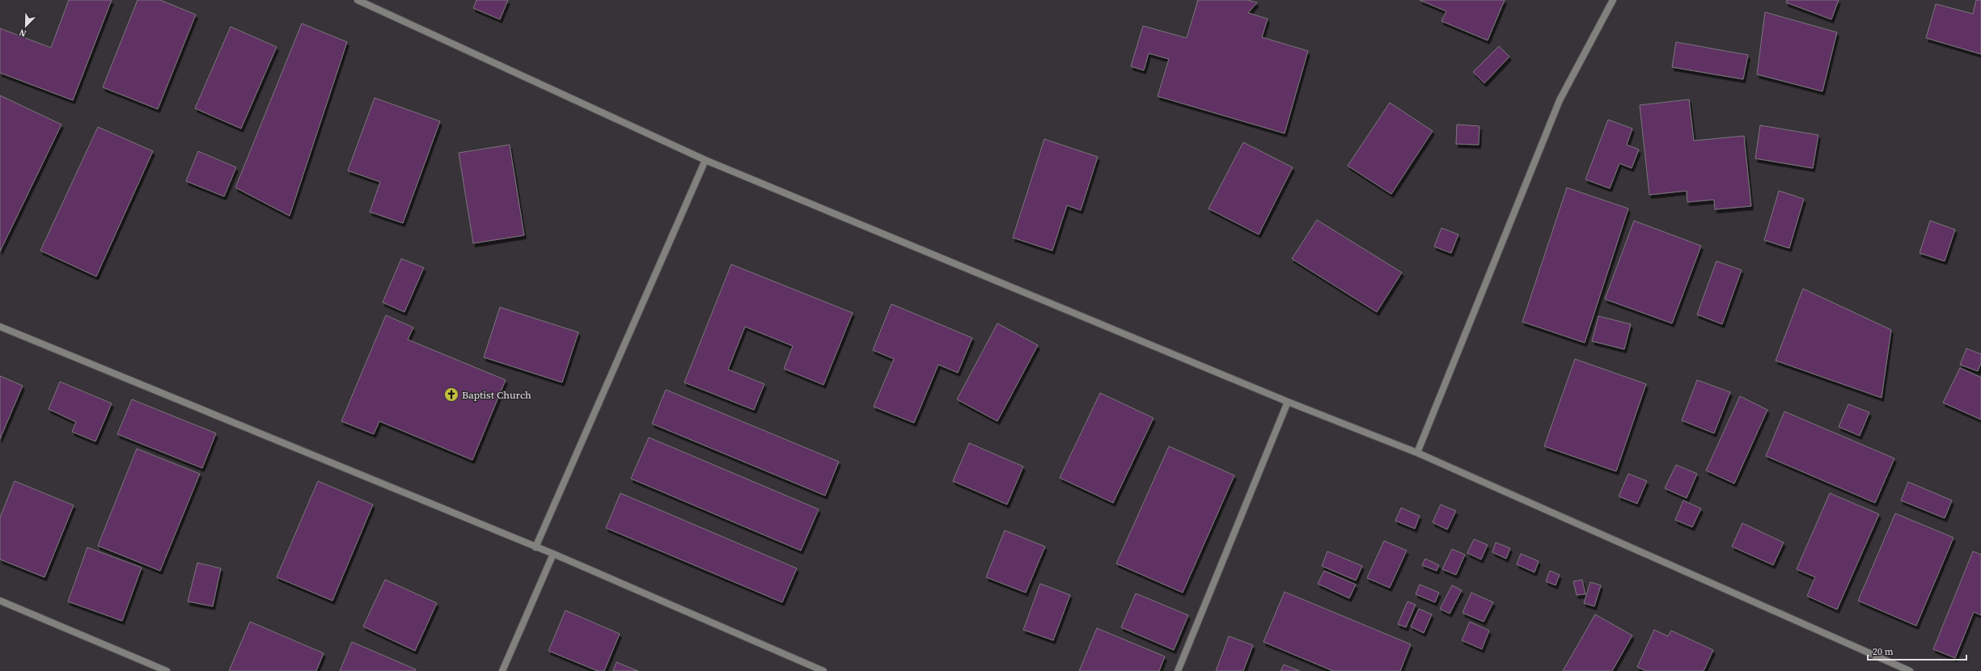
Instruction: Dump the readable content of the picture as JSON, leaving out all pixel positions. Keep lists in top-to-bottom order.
{
  "places": {
    "church": ["Baptist Church"]
  },
  "scale_bar": "20 m",
  "north": "bottom left"
}
